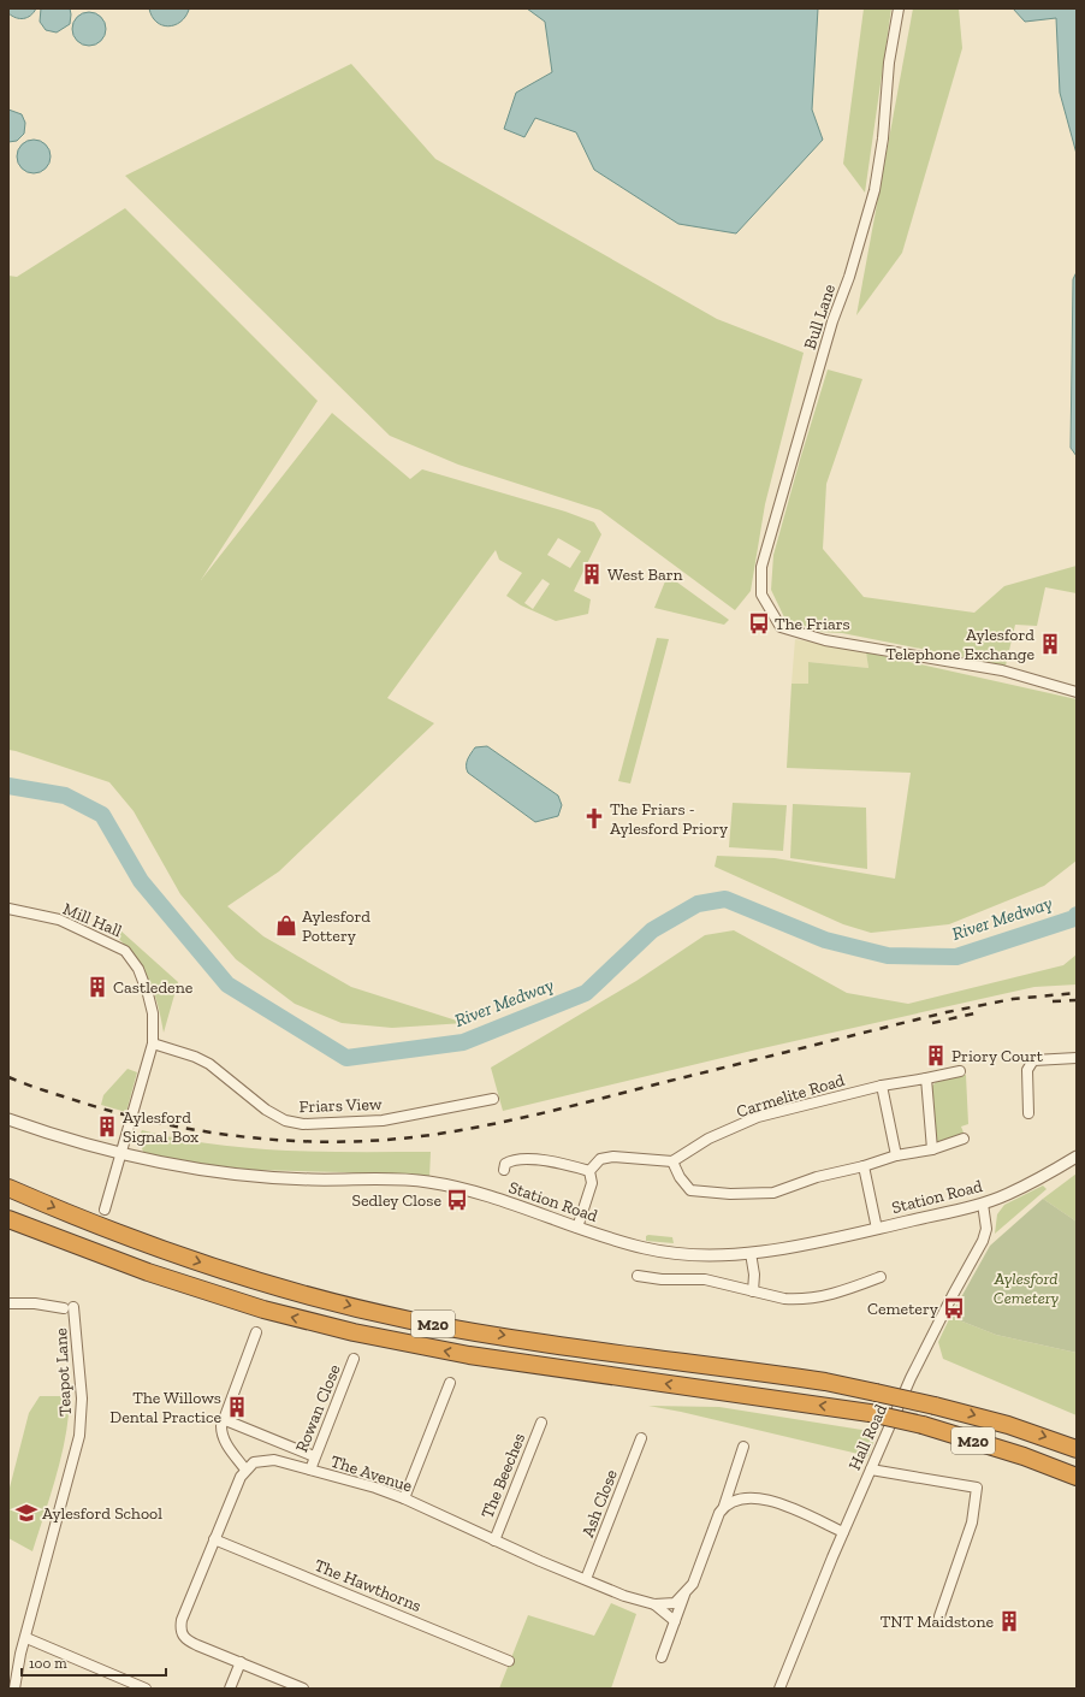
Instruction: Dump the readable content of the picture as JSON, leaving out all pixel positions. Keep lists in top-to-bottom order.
{
  "streets": {
    "highway": ["M20"],
    "street": [
      "Bull Lane",
      "Mill Hall",
      "Carmelite Road",
      "Friars View",
      "Station Road",
      "Teapot Lane",
      "Rowan Close",
      "Hall Road",
      "The Avenue",
      "The Beeches",
      "Ash Close",
      "The Hawthorns"
    ]
  },
  "crossings": [
    ["Mill Hall", "Friars View"],
    ["Mill Hall", "Station Road"],
    ["Station Road", "Hall Road"],
    ["Rowan Close", "The Avenue"],
    ["The Avenue", "The Beeches"],
    ["The Avenue", "Ash Close"]
  ],
  "water": ["River Medway"],
  "parks": ["Aylesford Cemetery"],
  "places": {
    "building": [
      "West Barn",
      "Aylesford Telephone Exchange",
      "Castledene",
      "Priory Court",
      "Aylesford Signal Box",
      "The Willows Dental Practice",
      "TNT Maidstone"
    ],
    "bus stop": ["The Friars", "Sedley Close", "Cemetery"],
    "church": ["The Friars - Aylesford Priory"],
    "shop": ["Aylesford Pottery"],
    "school or university": ["Aylesford School"]
  },
  "scale_bar": "100 m"
}
